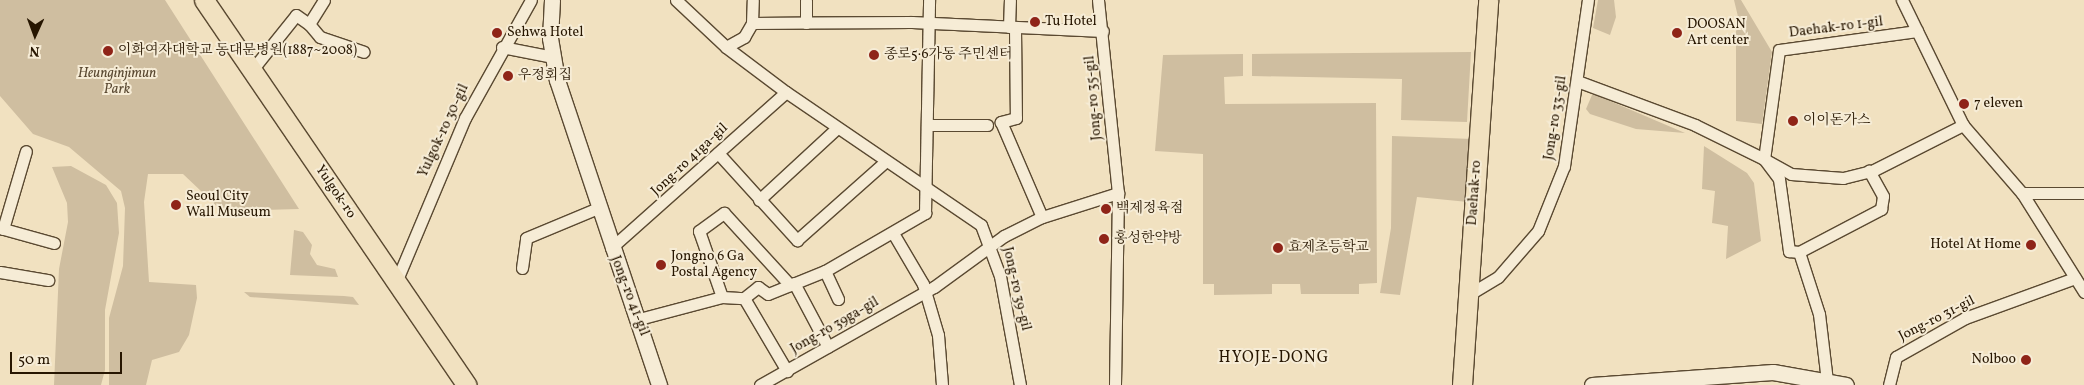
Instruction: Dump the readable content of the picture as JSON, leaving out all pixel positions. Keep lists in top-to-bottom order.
{
  "streets": {
    "main road": ["Yulgok-ro", "Daehak-ro"],
    "street": [
      "Daehak-ro 1-gil",
      "Jong-ro 35-gil",
      "Jong-ro 33-gil",
      "Yulgok-ro 30-gil",
      "Jong-ro 41ga-gil",
      "Jong-ro 39-gil",
      "Jong-ro 41-gil",
      "Jong-ro 31-gil",
      "Jong-ro 39ga-gil"
    ]
  },
  "crossings": [
    ["Jong-ro 33-gil", "Daehak-ro"],
    ["Yulgok-ro 30-gil", "Yulgok-ro"],
    ["Jong-ro 41ga-gil", "Jong-ro 39-gil"],
    ["Jong-ro 41ga-gil", "Jong-ro 41-gil"],
    ["Jong-ro 39-gil", "Jong-ro 39ga-gil"]
  ],
  "districts": ["HYOJE-DONG"],
  "parks": ["Heunginjimun Park"],
  "places": [
    "Tu Hotel",
    "Sehwa Hotel",
    "DOOSAN Art center",
    "이화여자대학교 동대문병원(1887~2008)",
    "종로5·6가동 주민센터",
    "우정회집",
    "7 eleven",
    "이이돈가스",
    "Seoul City Wall Museum",
    "백제정육점",
    "홍성한약방",
    "Hotel At Home",
    "효제초등학교",
    "Jongno 6 Ga Postal Agency",
    "Nolboo"
  ],
  "scale_bar": "50 m",
  "north": "bottom"
}
